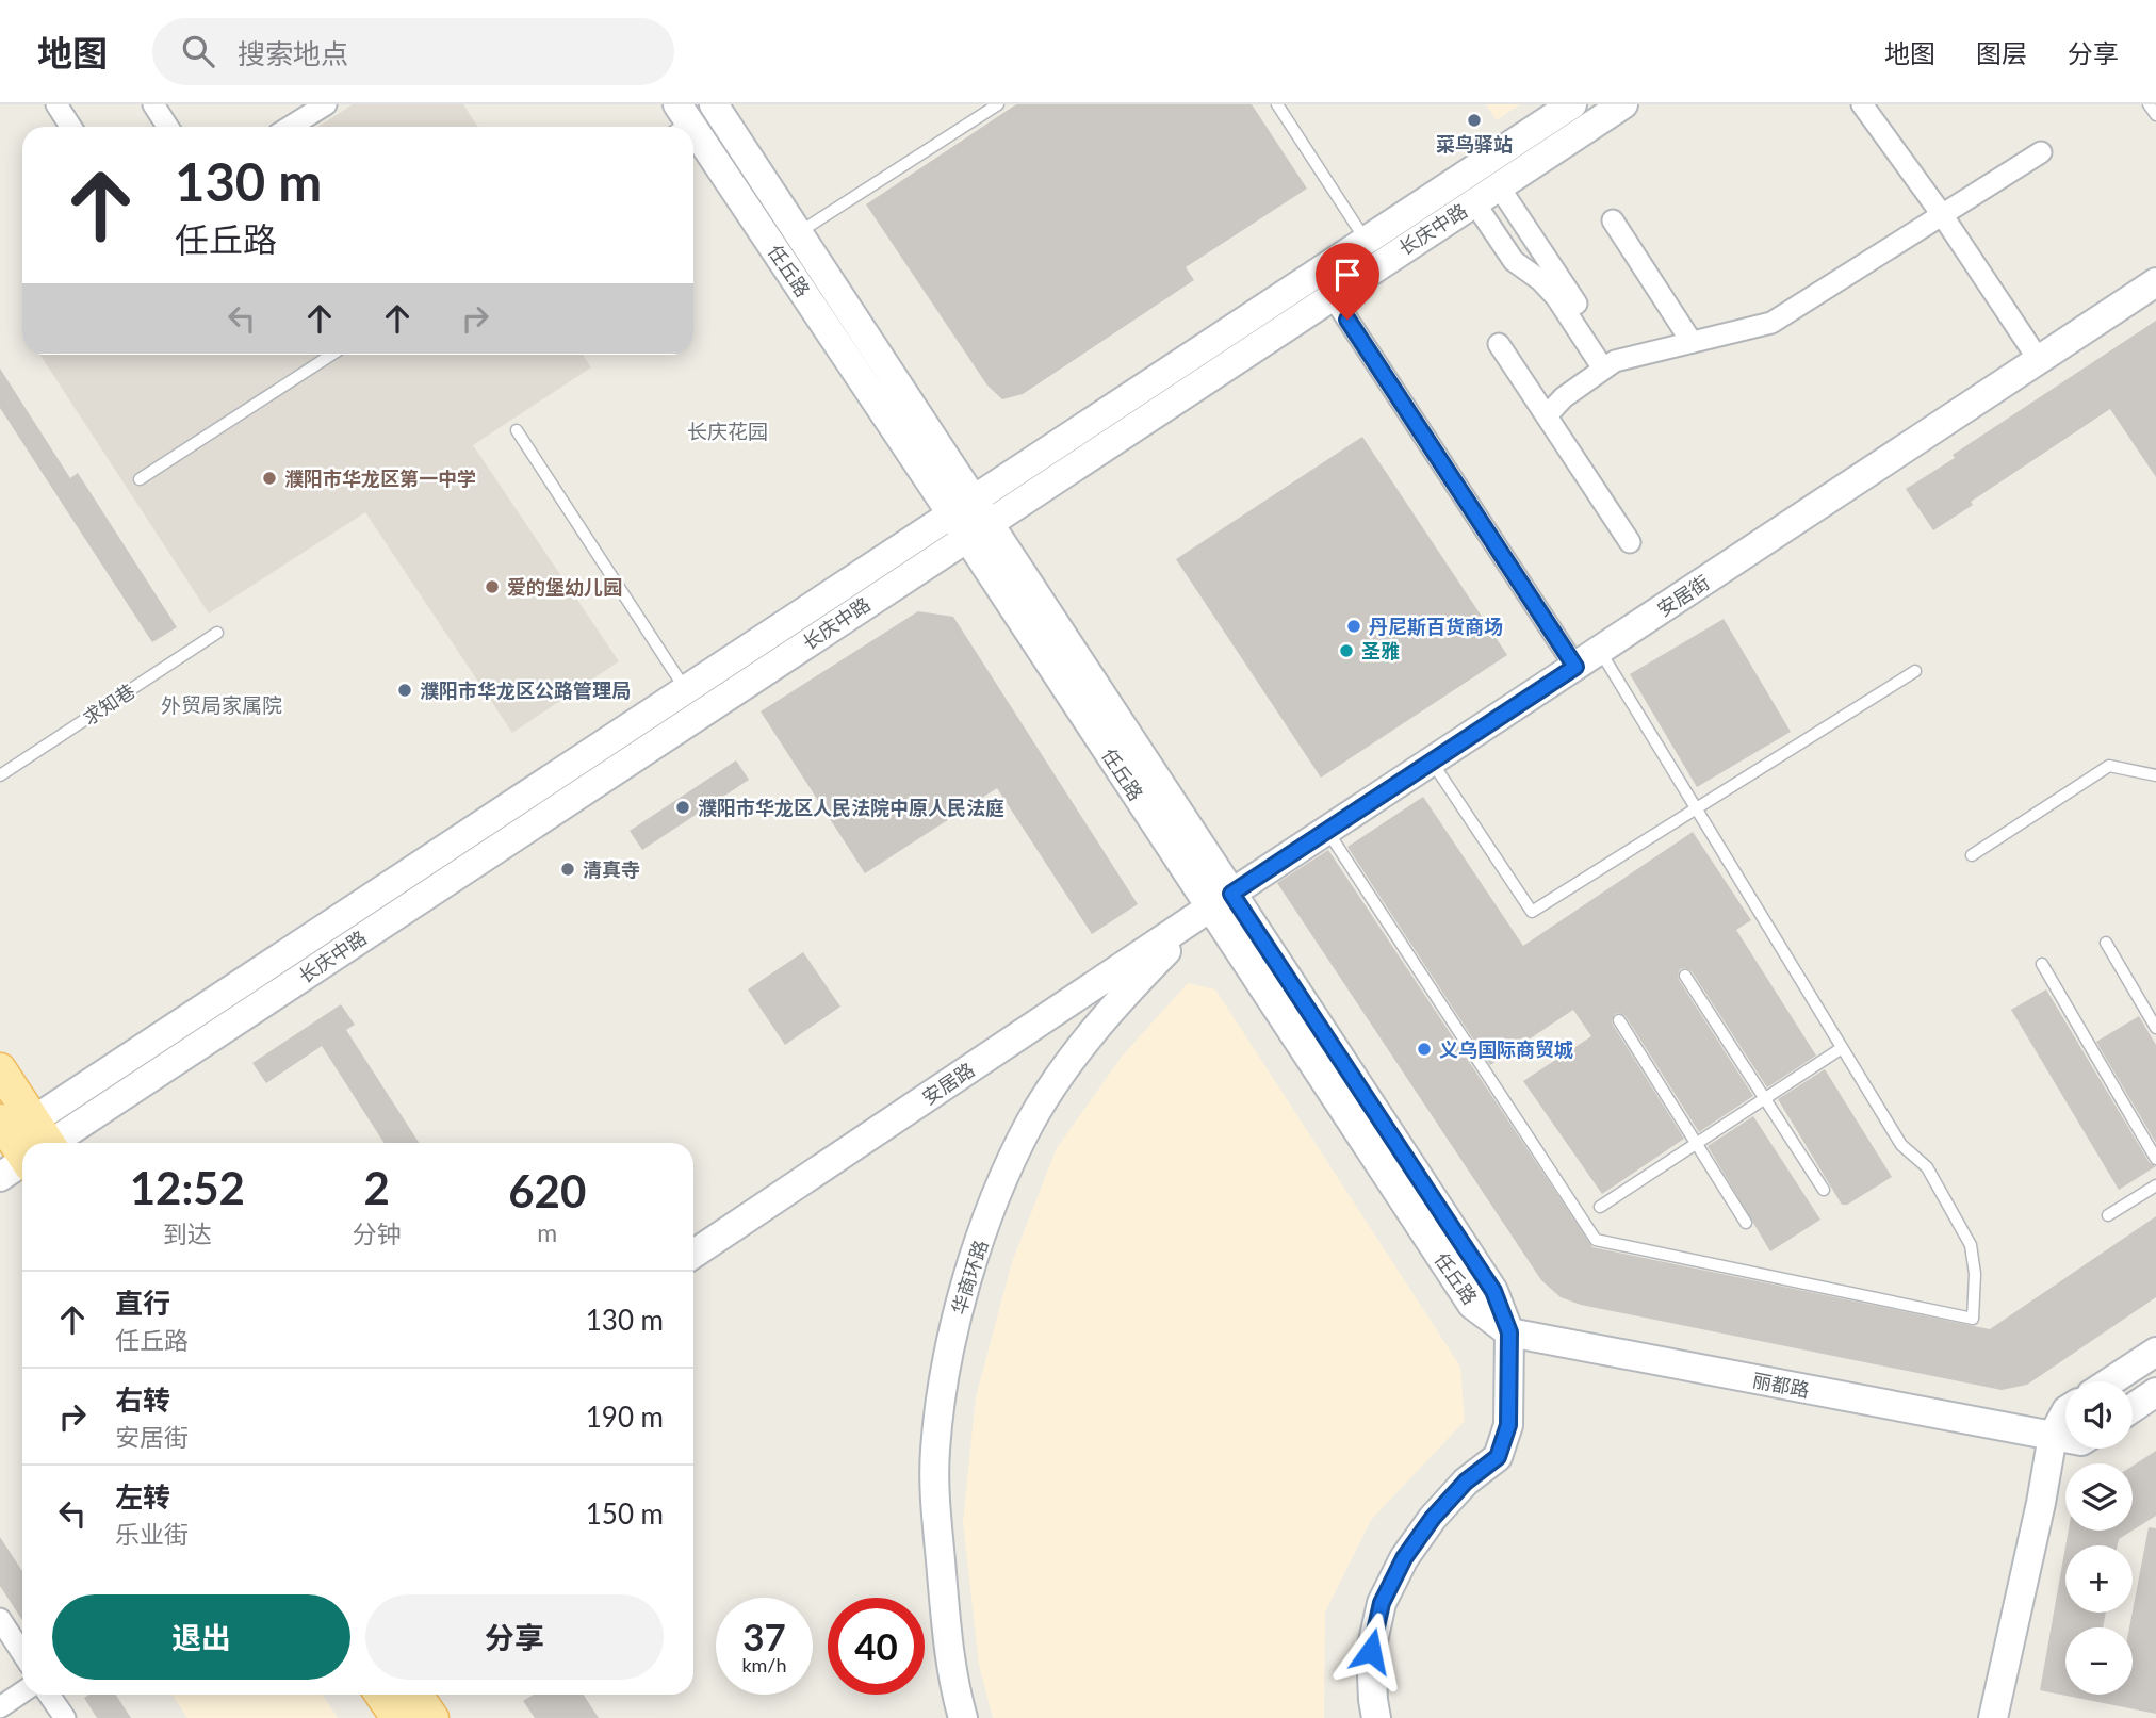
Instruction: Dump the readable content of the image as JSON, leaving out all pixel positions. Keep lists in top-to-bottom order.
{
  "streets": {
    "street": [
      "长庆中路",
      "任丘路",
      "安居街",
      "安居路",
      "华商环路",
      "丽都路"
    ],
    "lane": ["求知巷"]
  },
  "crossings": [
    ["长庆中路", "任丘路"],
    ["任丘路", "安居街"],
    ["任丘路", "安居路"],
    ["任丘路", "华商环路"],
    ["任丘路", "丽都路"],
    ["安居街", "安居路"],
    ["安居街", "华商环路"],
    ["安居路", "华商环路"]
  ],
  "districts": ["长庆花园", "外贸局家属院"],
  "places": [
    "菜鸟驿站",
    "濮阳市华龙区第一中学",
    "爱的堡幼儿园",
    "丹尼斯百货商场",
    "圣雅",
    "濮阳市华龙区公路管理局",
    "濮阳市华龙区人民法院中原人民法庭",
    "清真寺",
    "义乌国际商贸城"
  ],
  "page": {
    "header": "地图",
    "search": "搜索地点",
    "nav": ["地图", "图层", "分享"],
    "turn": ["130 m", "任丘路"],
    "eta": [
      "12:52",
      "到达",
      "2",
      "分钟",
      "620",
      "m"
    ],
    "list": [
      {
        "name": "直行",
        "note": "任丘路",
        "value": "130 m"
      },
      {
        "name": "右转",
        "note": "安居街",
        "value": "190 m"
      },
      {
        "name": "左转",
        "note": "乐业街",
        "value": "150 m"
      }
    ],
    "map_buttons": ["+", "−"],
    "buttons": ["退出", "分享"],
    "speed": "37 km/h",
    "limit": "40"
  }
}
